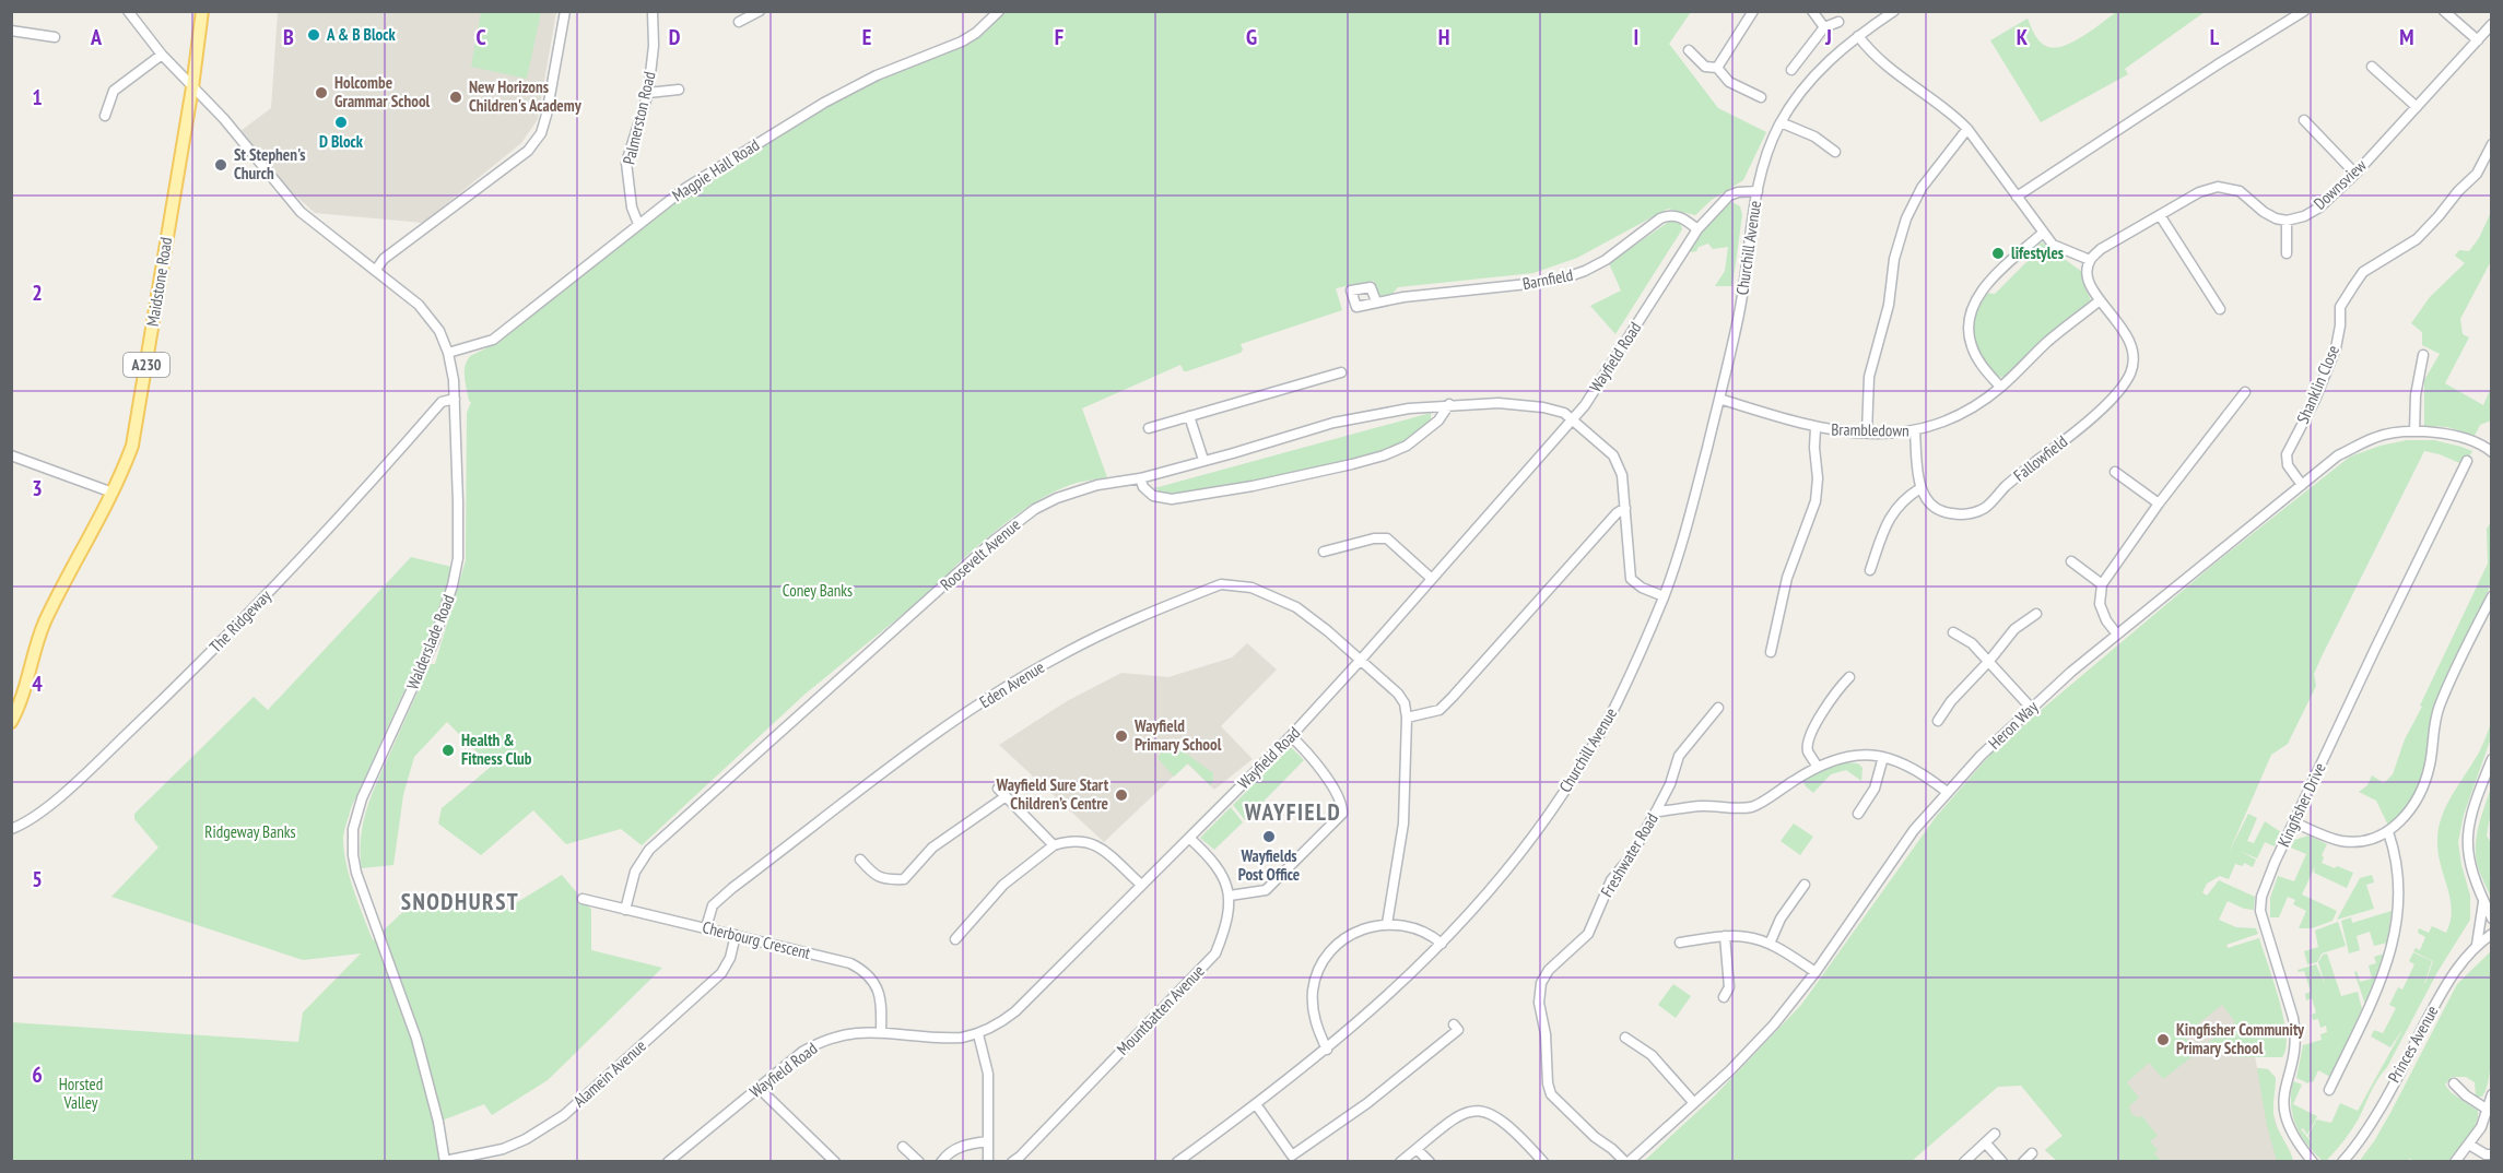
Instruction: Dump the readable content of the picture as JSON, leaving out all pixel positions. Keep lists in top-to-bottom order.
{
  "streets": {
    "main road": ["Maidstone Road", "A230"],
    "street": [
      "Palmerston Road",
      "Magpie Hall Road",
      "Downsview",
      "Churchill Avenue",
      "Barnfield",
      "Wayfield Road",
      "Shanklin Close",
      "Brambledown",
      "Fallowfield",
      "Roosevelt Avenue",
      "The Ridgeway",
      "Walderslade Road",
      "Eden Avenue",
      "Heron Way",
      "Kingfisher Drive",
      "Freshwater Road",
      "Cherbourg Crescent",
      "Mountbatten Avenue",
      "Princes Avenue",
      "Alamein Avenue"
    ]
  },
  "crossings": [
    ["Palmerston Road", "Magpie Hall Road"],
    ["Magpie Hall Road", "Walderslade Road"],
    ["Churchill Avenue", "Wayfield Road"],
    ["Churchill Avenue", "Brambledown"],
    ["Churchill Avenue", "Roosevelt Avenue"],
    ["Barnfield", "Wayfield Road"],
    ["Maidstone Road", "Walderslade Road"],
    ["Wayfield Road", "Roosevelt Avenue"],
    ["Wayfield Road", "Eden Avenue"],
    ["Wayfield Road", "Cherbourg Crescent"],
    ["Shanklin Close", "Heron Way"],
    ["Brambledown", "Fallowfield"],
    ["Roosevelt Avenue", "Cherbourg Crescent"],
    ["The Ridgeway", "Walderslade Road"],
    ["Walderslade Road", "Alamein Avenue"],
    ["Eden Avenue", "Cherbourg Crescent"],
    ["Heron Way", "Freshwater Road"],
    ["Cherbourg Crescent", "Alamein Avenue"]
  ],
  "districts": ["WAYFIELD", "SNODHURST"],
  "parks": ["Coney Banks", "Ridgeway Banks", "Horsted Valley"],
  "places": [
    "A & B Block",
    "Holcombe Grammar School",
    "New Horizons Children's Academy",
    "D Block",
    "St Stephen's Church",
    "lifestyles",
    "Wayfield Primary School",
    "Health & Fitness Club",
    "Wayfield Sure Start Children’s Centre",
    "Wayfields Post Office",
    "Kingfisher Community Primary School"
  ],
  "grid": {
    "columns": [
      "A",
      "B",
      "C",
      "D",
      "E",
      "F",
      "G",
      "H",
      "I",
      "J",
      "K",
      "L",
      "M"
    ],
    "rows": [
      "1",
      "2",
      "3",
      "4",
      "5",
      "6"
    ]
  }
}
